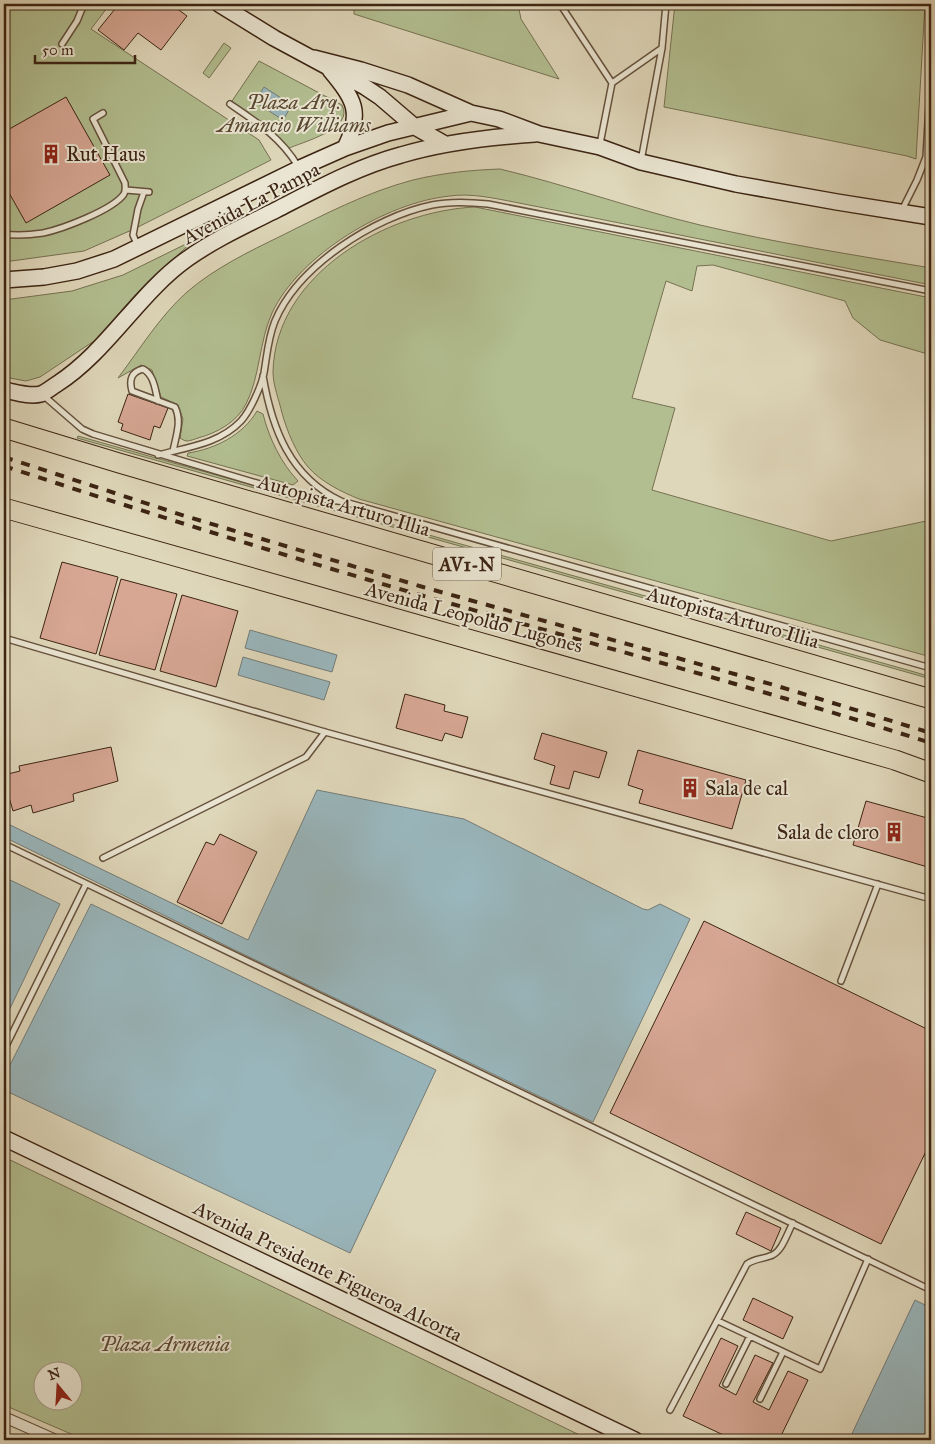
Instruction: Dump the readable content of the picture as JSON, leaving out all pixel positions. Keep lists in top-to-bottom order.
{
  "streets": {
    "highway": ["Autopista Arturo Illia", "AV1-N", "Avenida Leopoldo Lugones"],
    "main road": ["Avenida La Pampa", "Avenida Presidente Figueroa Alcorta"]
  },
  "parks": ["Plaza Arq. Amancio Williams", "Plaza Armenia"],
  "places": {
    "building": ["Rut Haus", "Sala de cal", "Sala de cloro"]
  },
  "scale_bar": "50 m",
  "north": "top"
}
